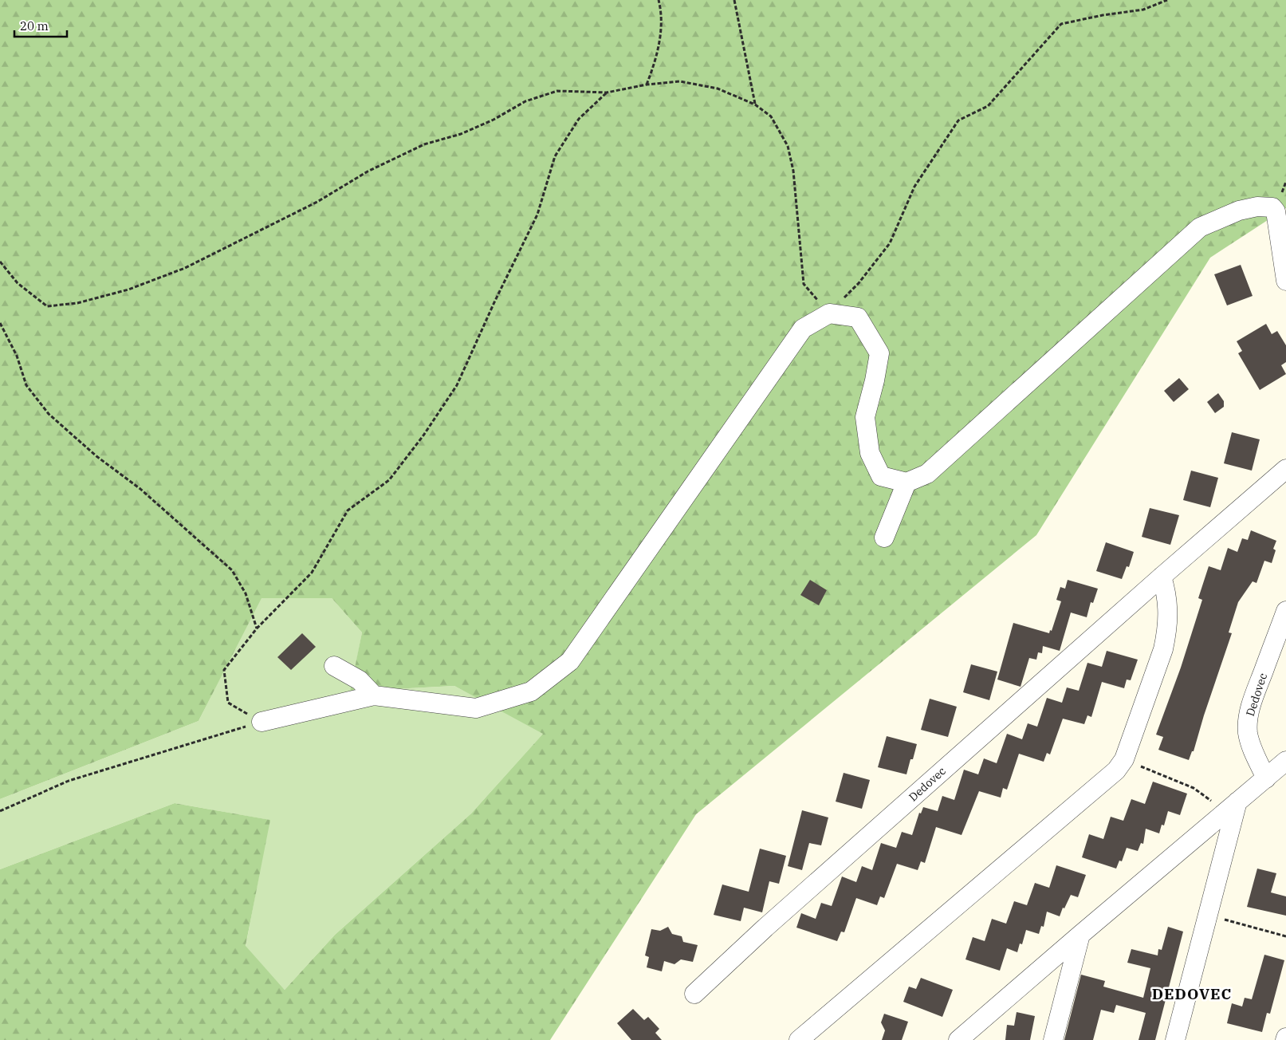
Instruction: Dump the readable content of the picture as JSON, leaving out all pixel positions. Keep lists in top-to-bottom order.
{
  "streets": {
    "street": ["Dedovec"]
  },
  "districts": ["DEDOVEC"],
  "scale_bar": "20 m"
}
